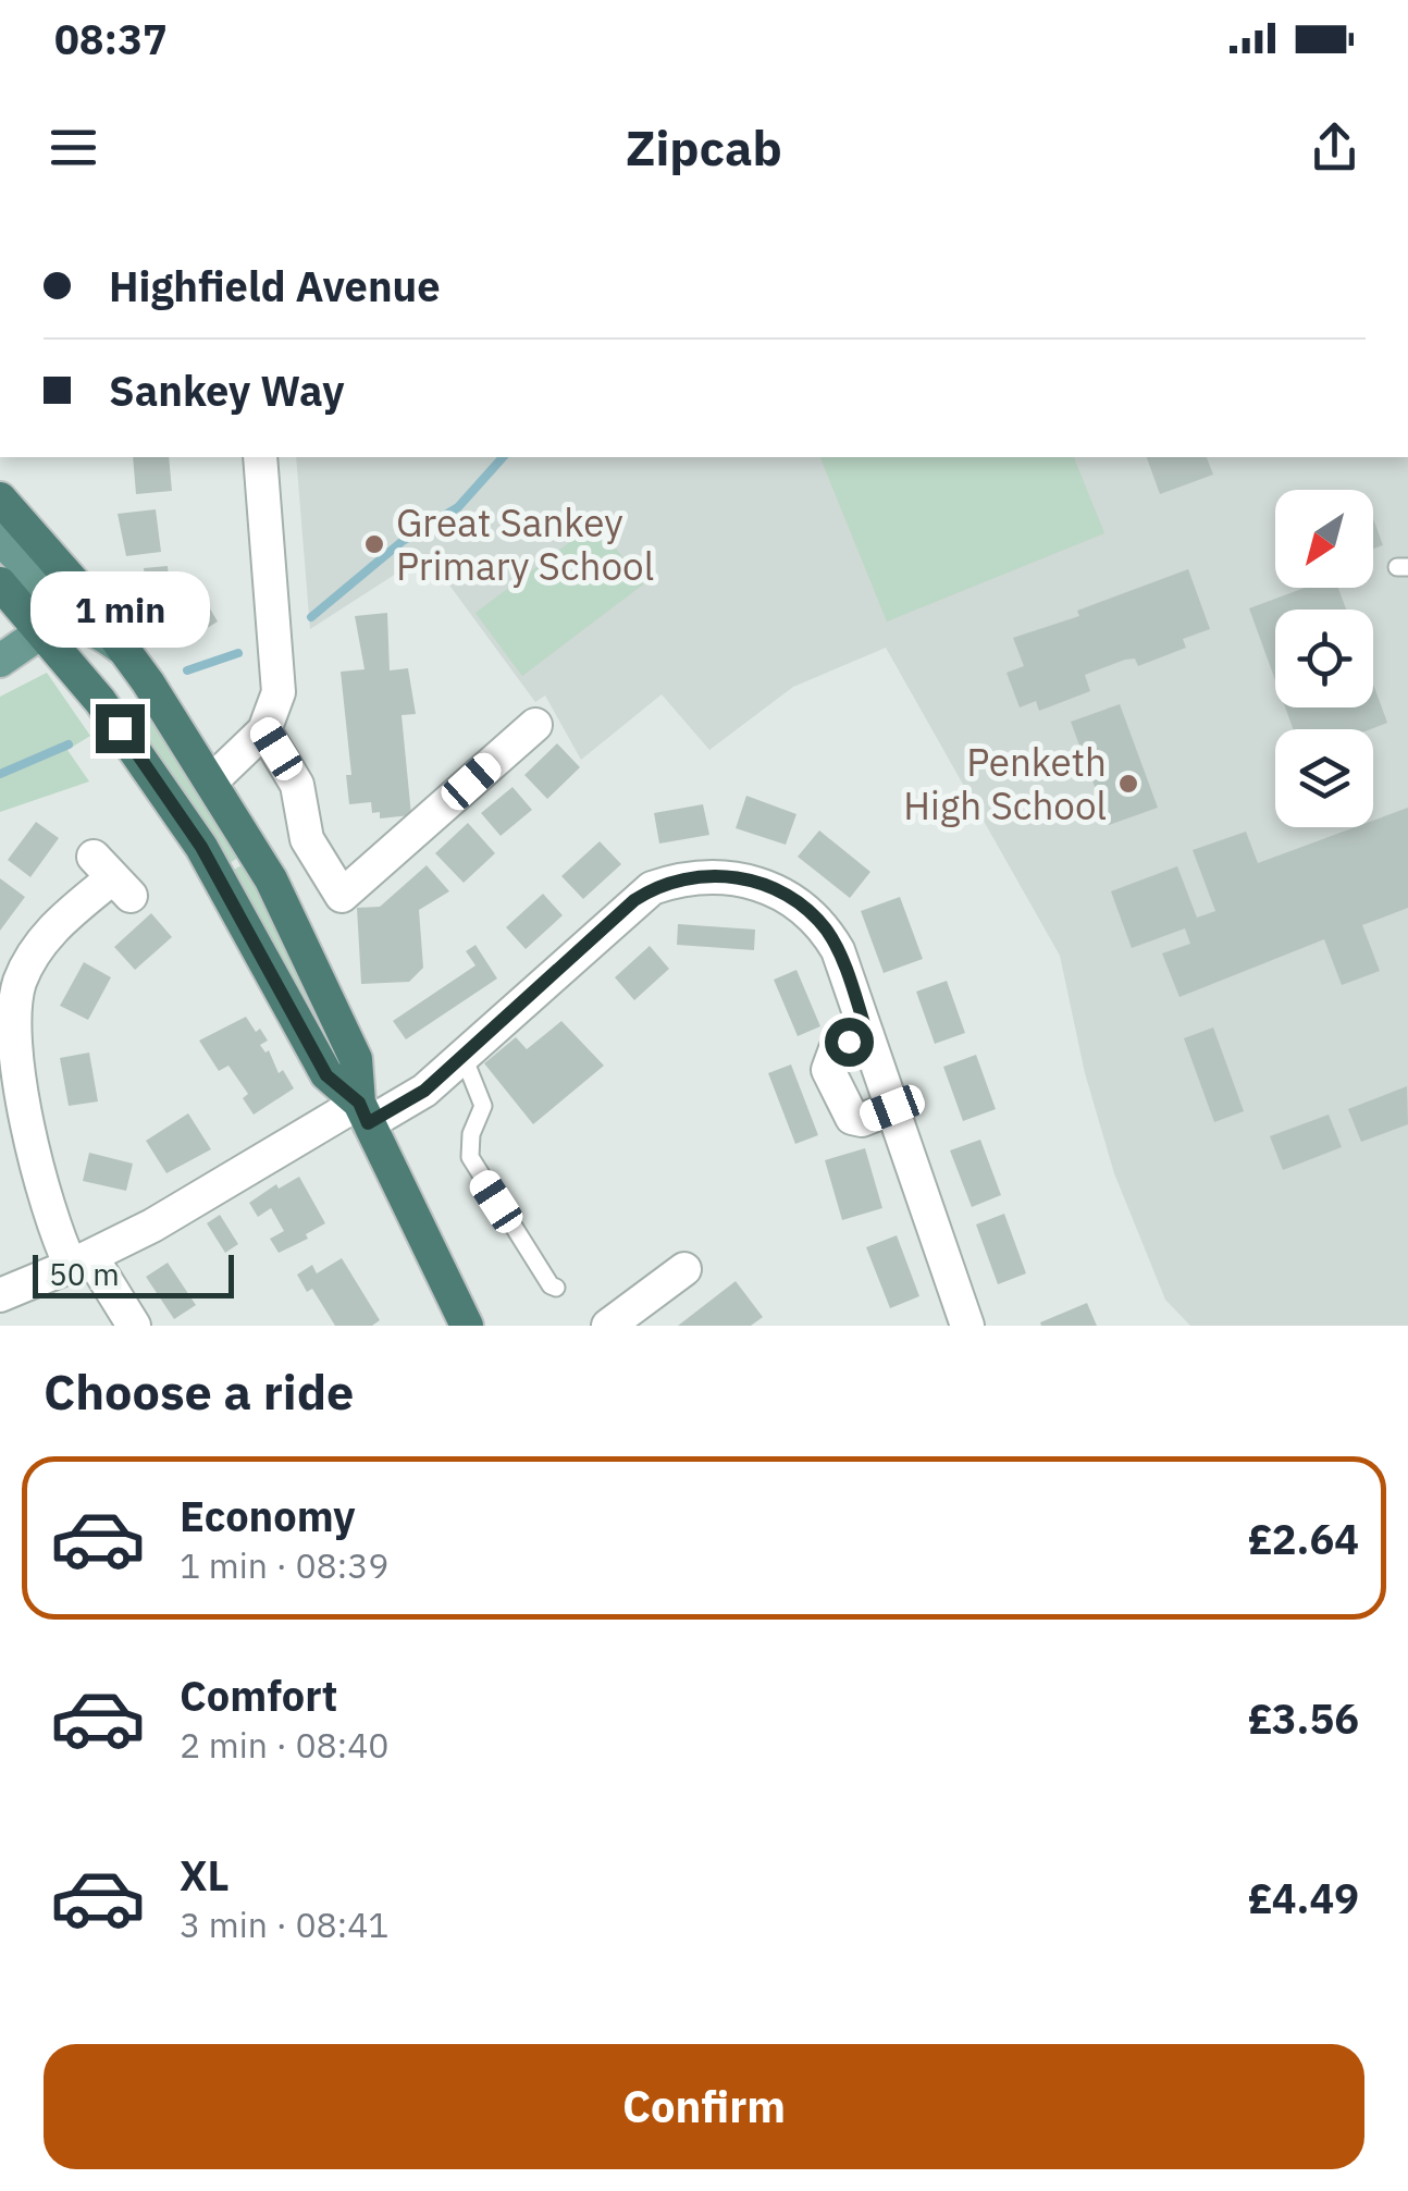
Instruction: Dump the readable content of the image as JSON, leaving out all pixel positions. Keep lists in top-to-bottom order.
{
  "places": ["Great Sankey Primary School", "Penketh High School"],
  "scale_bar": "50 m",
  "north": "bottom left",
  "page": {
    "status": "08:37",
    "header": "Zipcab",
    "banner": ["Highfield Avenue", "Sankey Way"],
    "bubble": "1 min",
    "scale": "50 m",
    "heading": "Choose a ride",
    "list": [
      {
        "name": "Economy",
        "note": "1 min · 08:39",
        "value": "£2.64"
      },
      {
        "name": "Comfort",
        "note": "2 min · 08:40",
        "value": "£3.56"
      },
      {
        "name": "XL",
        "note": "3 min · 08:41",
        "value": "£4.49"
      }
    ],
    "buttons": "Confirm"
  }
}
